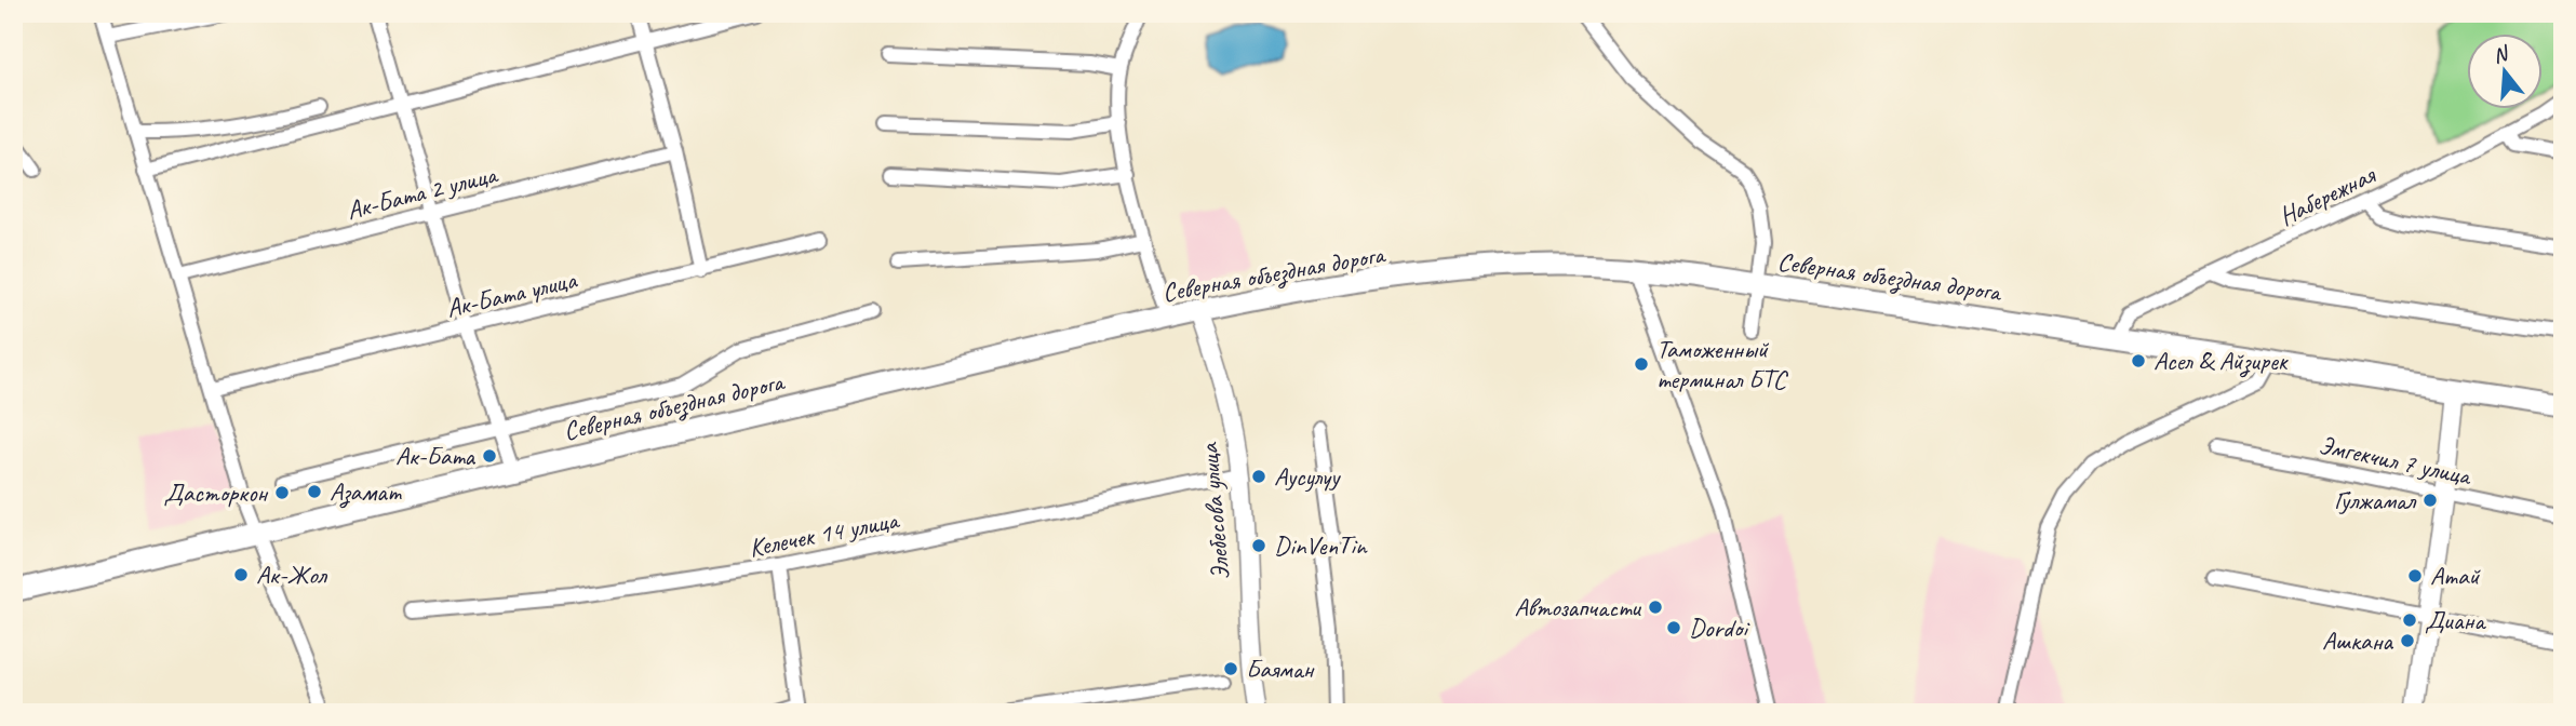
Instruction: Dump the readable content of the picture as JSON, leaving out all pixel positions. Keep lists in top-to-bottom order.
{
  "streets": {
    "highway": ["Северная объездная дорога"],
    "main road": ["Элебесова улица"],
    "street": [
      "Ак-Бата 2 улица",
      "Набережная",
      "Ак-Бата улица",
      "Эмгекчил 7 улица",
      "Келечек 14 улица"
    ]
  },
  "crossings": [
    ["Набережная", "Северная объездная дорога"],
    ["Северная объездная дорога", "Элебесова улица"],
    ["Элебесова улица", "Келечек 14 улица"]
  ],
  "places": [
    "Асел & Айзирек",
    "Таможенный терминал БТС",
    "Ак-Бата",
    "Аусулуу",
    "Азамат",
    "Дасторкон",
    "Гулжамал",
    "DinVenTin",
    "Ак-Жол",
    "Атай",
    "Автозапчасти",
    "Диана",
    "Dordoi",
    "Ашкана",
    "Баяман"
  ],
  "north": "top"
}
